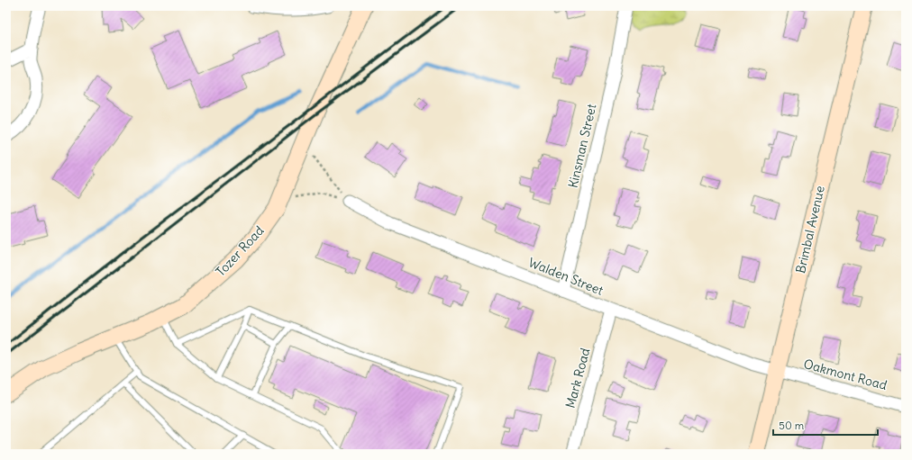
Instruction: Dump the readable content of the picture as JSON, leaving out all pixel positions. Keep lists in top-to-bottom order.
{
  "streets": {
    "main road": ["Brimbal Avenue", "Tozer Road"],
    "street": [
      "Kinsman Street",
      "Walden Street",
      "Oakmont Road",
      "Mark Road"
    ]
  },
  "crossings": [
    ["Kinsman Street", "Walden Street"],
    ["Brimbal Avenue", "Walden Street"],
    ["Brimbal Avenue", "Oakmont Road"],
    ["Walden Street", "Oakmont Road"],
    ["Walden Street", "Mark Road"]
  ],
  "scale_bar": "50 m"
}
